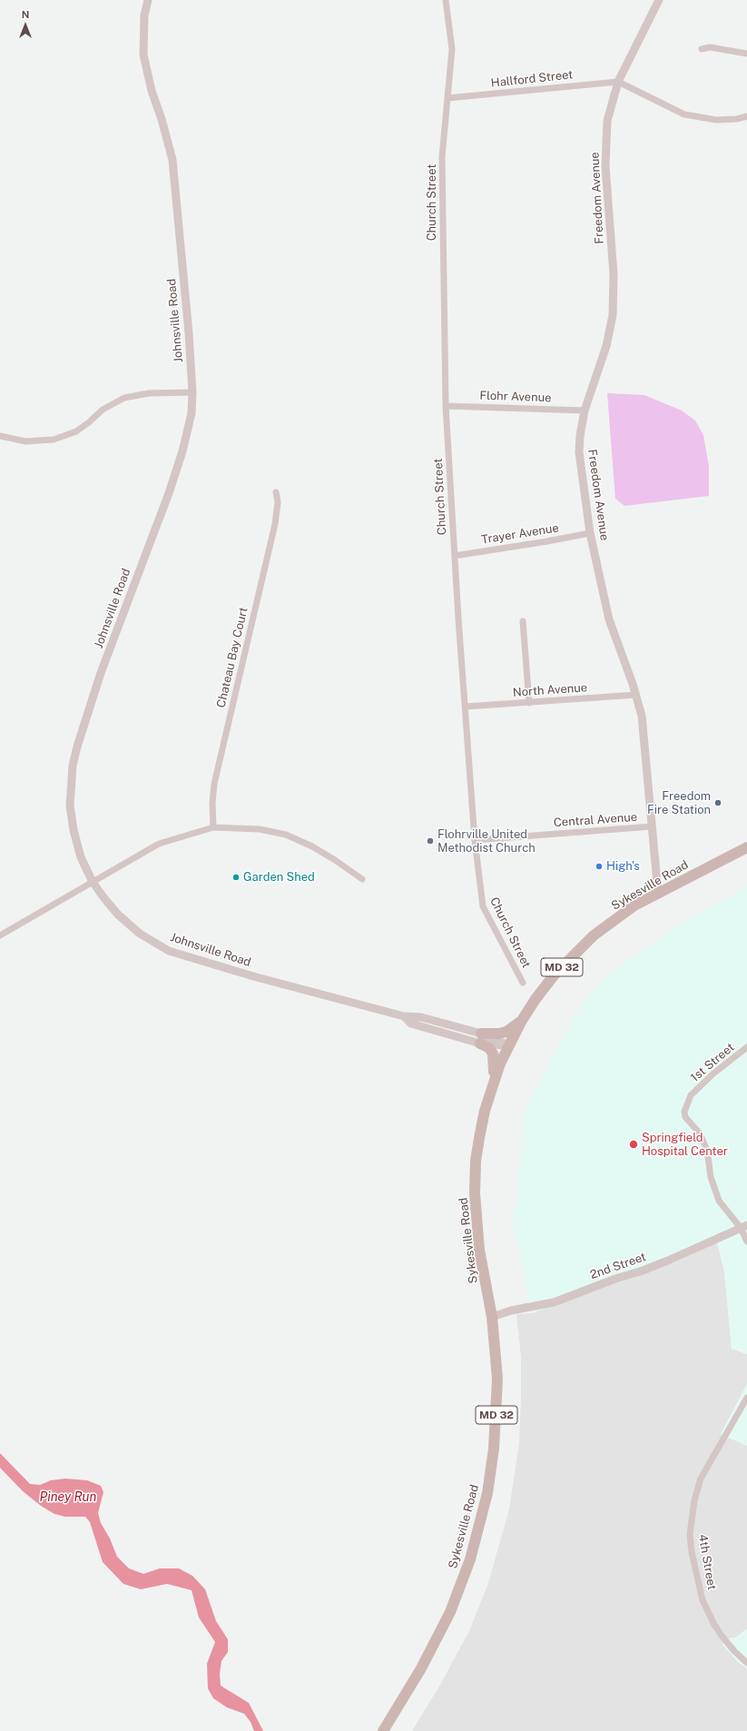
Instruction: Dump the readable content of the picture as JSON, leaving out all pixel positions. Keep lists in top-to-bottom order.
{
  "streets": {
    "main road": ["Sykesville Road", "MD 32"],
    "street": [
      "Hallford Street",
      "Freedom Avenue",
      "Church Street",
      "Johnsville Road",
      "Flohr Avenue",
      "Trayer Avenue",
      "Chateau Bay Court",
      "North Avenue",
      "Central Avenue",
      "1st Street",
      "2nd Street",
      "4th Street"
    ]
  },
  "crossings": [
    ["Hallford Street", "Freedom Avenue"],
    ["Hallford Street", "Church Street"],
    ["Freedom Avenue", "Flohr Avenue"],
    ["Freedom Avenue", "Trayer Avenue"],
    ["Freedom Avenue", "North Avenue"],
    ["Freedom Avenue", "Central Avenue"],
    ["Freedom Avenue", "Sykesville Road"],
    ["Church Street", "Flohr Avenue"],
    ["Church Street", "Trayer Avenue"],
    ["Church Street", "North Avenue"],
    ["Church Street", "Central Avenue"],
    ["Johnsville Road", "Sykesville Road"],
    ["Sykesville Road", "2nd Street"],
    ["1st Street", "2nd Street"]
  ],
  "water": ["Piney Run"],
  "places": [
    "Freedom Fire Station",
    "Flohrville United Methodist Church",
    "High's",
    "Garden Shed",
    "Springfield Hospital Center"
  ],
  "north": "top"
}
